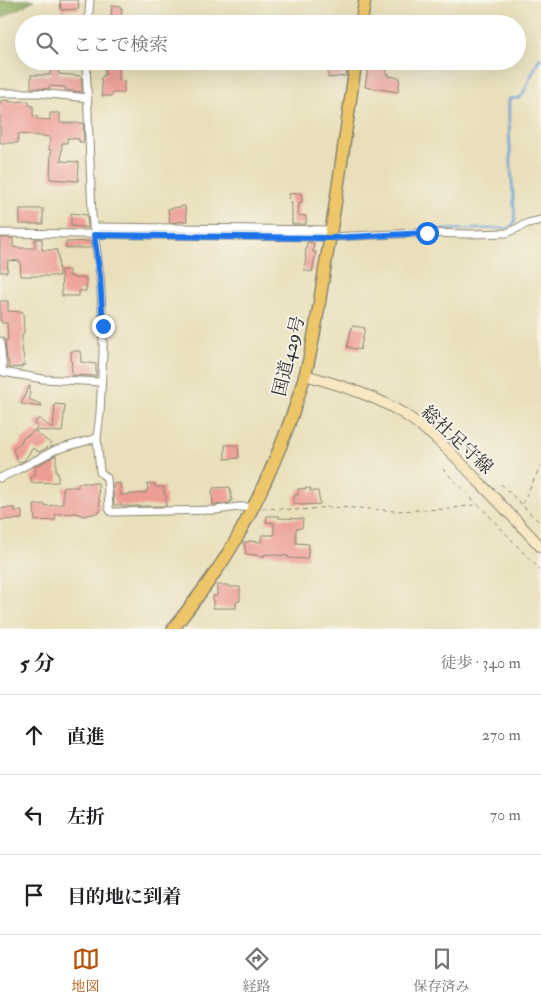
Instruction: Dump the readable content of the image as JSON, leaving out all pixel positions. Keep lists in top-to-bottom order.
{
  "streets": {
    "highway": ["国道429号"],
    "main road": ["総社足守線"]
  },
  "crossings": [
    ["国道429号", "総社足守線"]
  ],
  "page": {
    "search": "ここで検索",
    "heading": ["5 分", "徒歩 · 340 m"],
    "list": [
      ["直進", "270 m"],
      ["左折", "70 m"],
      "目的地に到着"
    ],
    "nav": ["地図", "経路", "保存済み"]
  }
}
